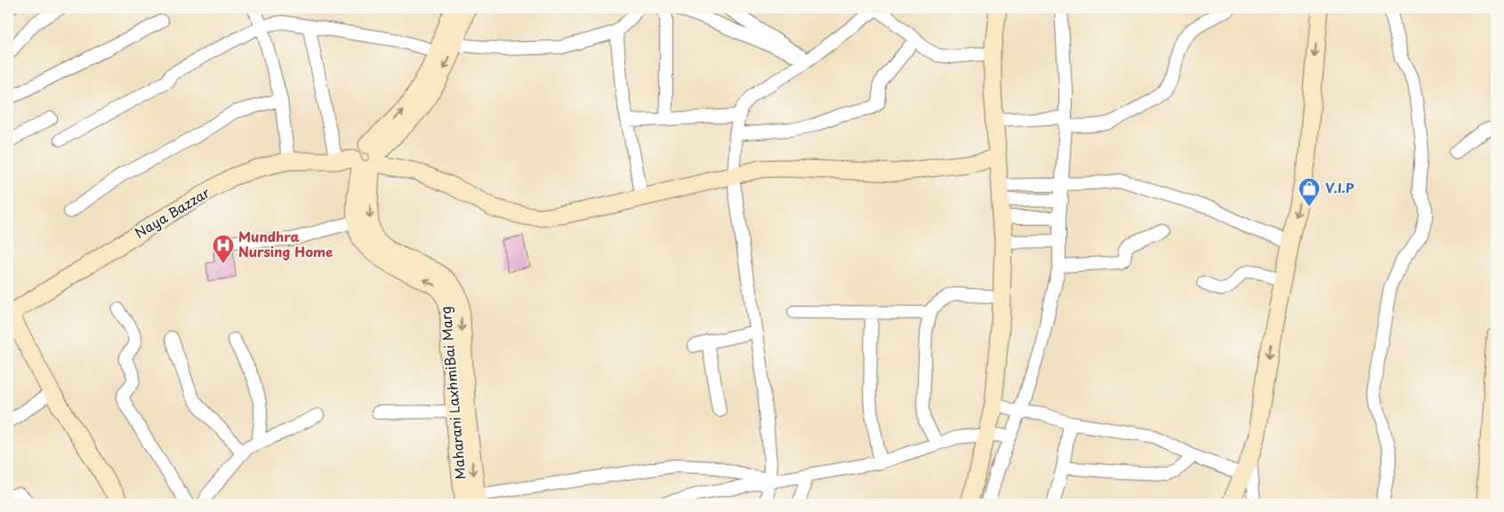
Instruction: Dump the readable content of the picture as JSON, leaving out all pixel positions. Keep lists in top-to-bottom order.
{
  "streets": {
    "street": ["Naya Bazzar", "Maharani LaxhmiBai Marg"]
  },
  "crossings": [
    ["Naya Bazzar", "Maharani LaxhmiBai Marg"]
  ],
  "places": {
    "shop": ["V.I.P"],
    "hospital": ["Mundhra Nursing Home"]
  }
}
